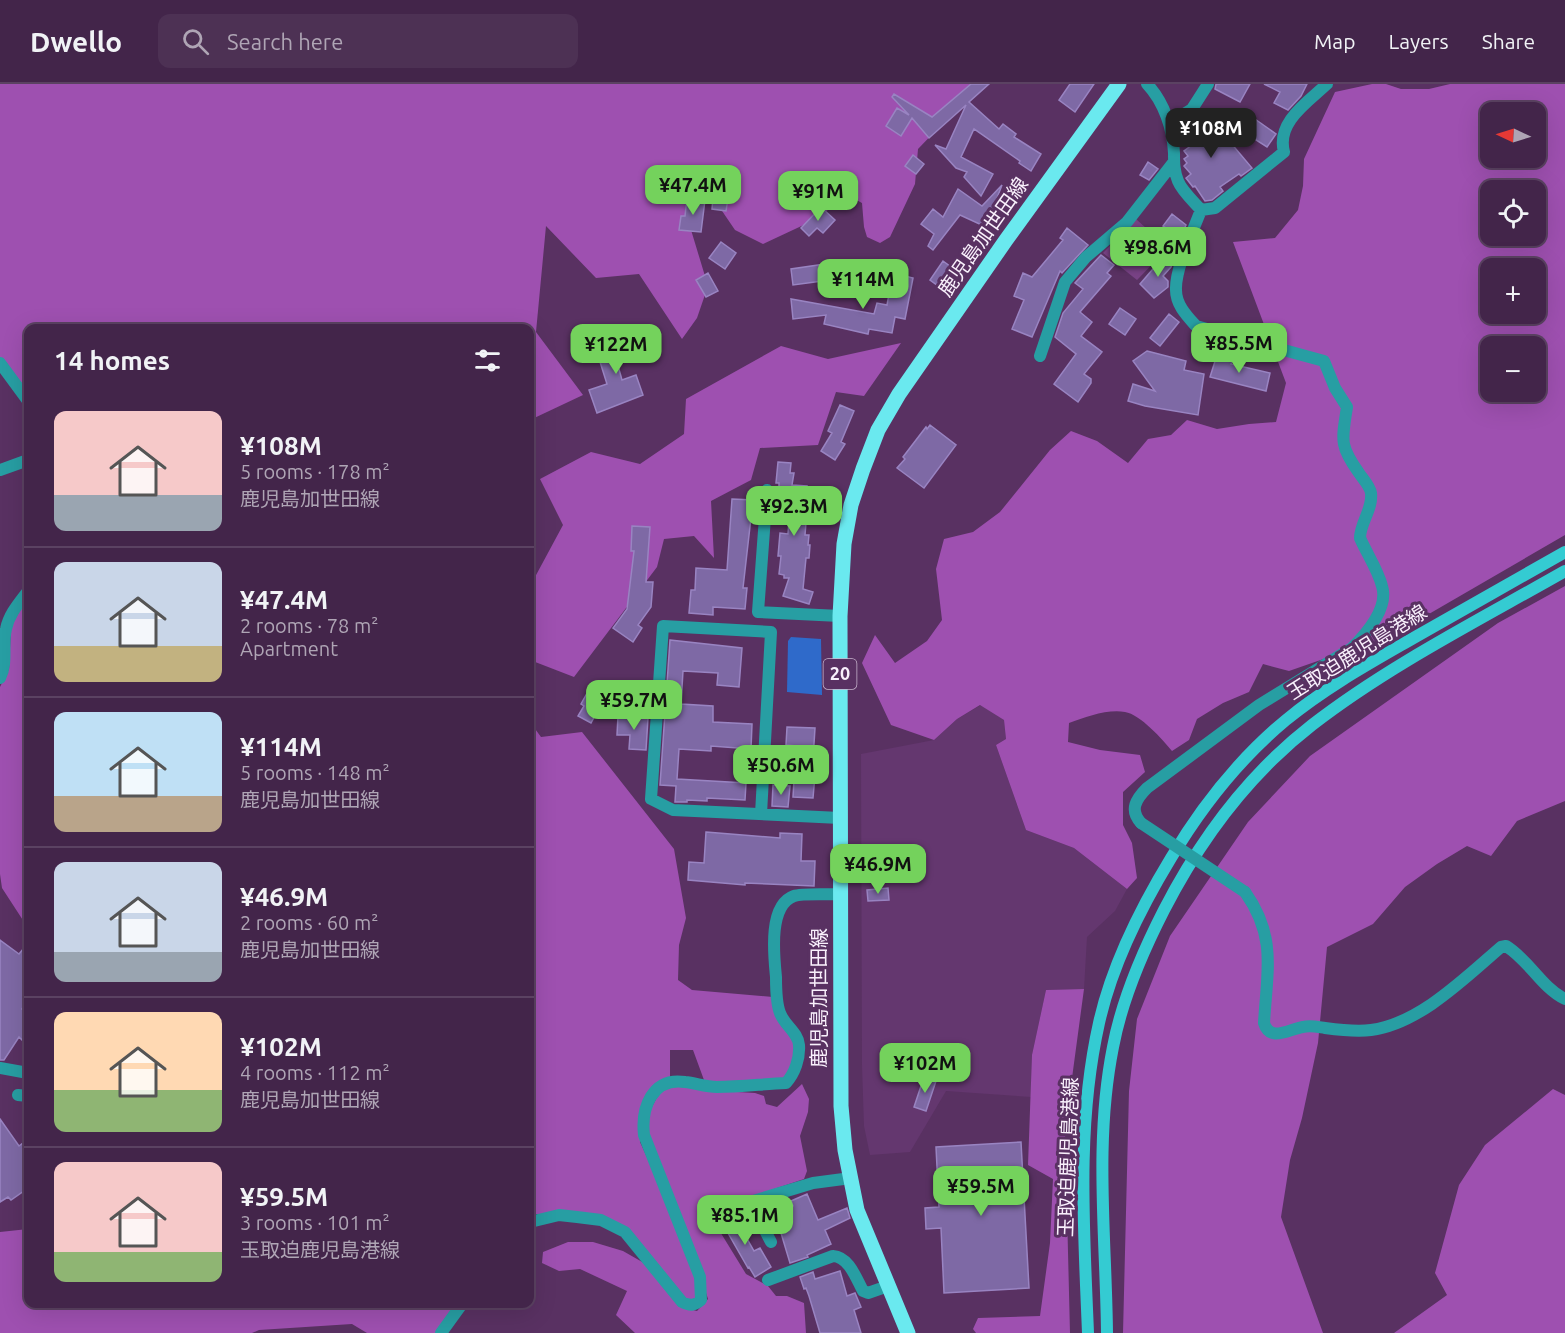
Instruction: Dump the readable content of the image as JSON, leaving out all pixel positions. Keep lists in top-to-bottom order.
{
  "streets": {
    "main road": ["鹿児島加世田線", "玉取迫鹿児島港線", "20"]
  },
  "north": "left",
  "page": {
    "header": "Dwello",
    "search": "Search here",
    "nav": ["Map", "Layers", "Share"],
    "map_buttons": ["+", "−"],
    "price": [
      "¥108M",
      "¥47.4M",
      "¥91M",
      "¥98.6M",
      "¥114M",
      "¥85.5M",
      "¥122M",
      "¥92.3M",
      "¥59.7M",
      "¥50.6M",
      "¥46.9M",
      "¥102M",
      "¥59.5M",
      "¥85.1M"
    ],
    "heading": "14 homes",
    "list": [
      {
        "name": "¥108M",
        "note": "5 rooms · 178 m² · 鹿児島加世田線"
      },
      {
        "name": "¥47.4M",
        "note": "2 rooms · 78 m² · Apartment"
      },
      {
        "name": "¥114M",
        "note": "5 rooms · 148 m² · 鹿児島加世田線"
      },
      {
        "name": "¥46.9M",
        "note": "2 rooms · 60 m² · 鹿児島加世田線"
      },
      {
        "name": "¥102M",
        "note": "4 rooms · 112 m² · 鹿児島加世田線"
      },
      {
        "name": "¥59.5M",
        "note": "3 rooms · 101 m² · 玉取迫鹿児島港線"
      }
    ]
  }
}
